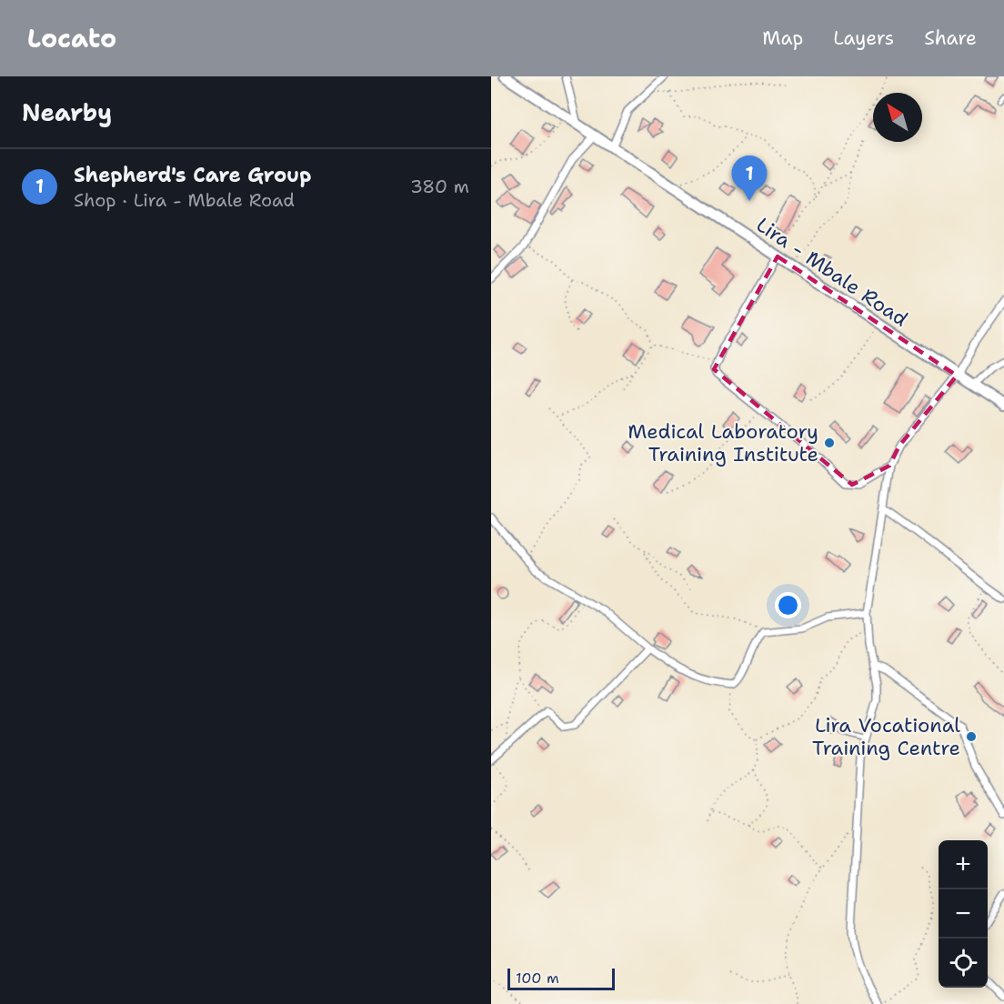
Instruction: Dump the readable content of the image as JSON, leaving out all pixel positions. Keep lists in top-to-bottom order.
{
  "streets": {
    "main road": ["Lira - Mbale Road"]
  },
  "places": ["Medical Laboratory Training Institute", "Lira Vocational Training Centre"],
  "scale_bar": "100 m",
  "north": "top left",
  "page": {
    "header": "Locato",
    "nav": ["Map", "Layers", "Share"],
    "heading": "Nearby",
    "list": [
      {
        "mark": "1",
        "name": "Shepherd's Care Group",
        "note": "Shop · Lira - Mbale Road",
        "value": "380 m"
      }
    ],
    "pins": "1",
    "map_buttons": ["+", "−"],
    "scale": "100 m"
  }
}
